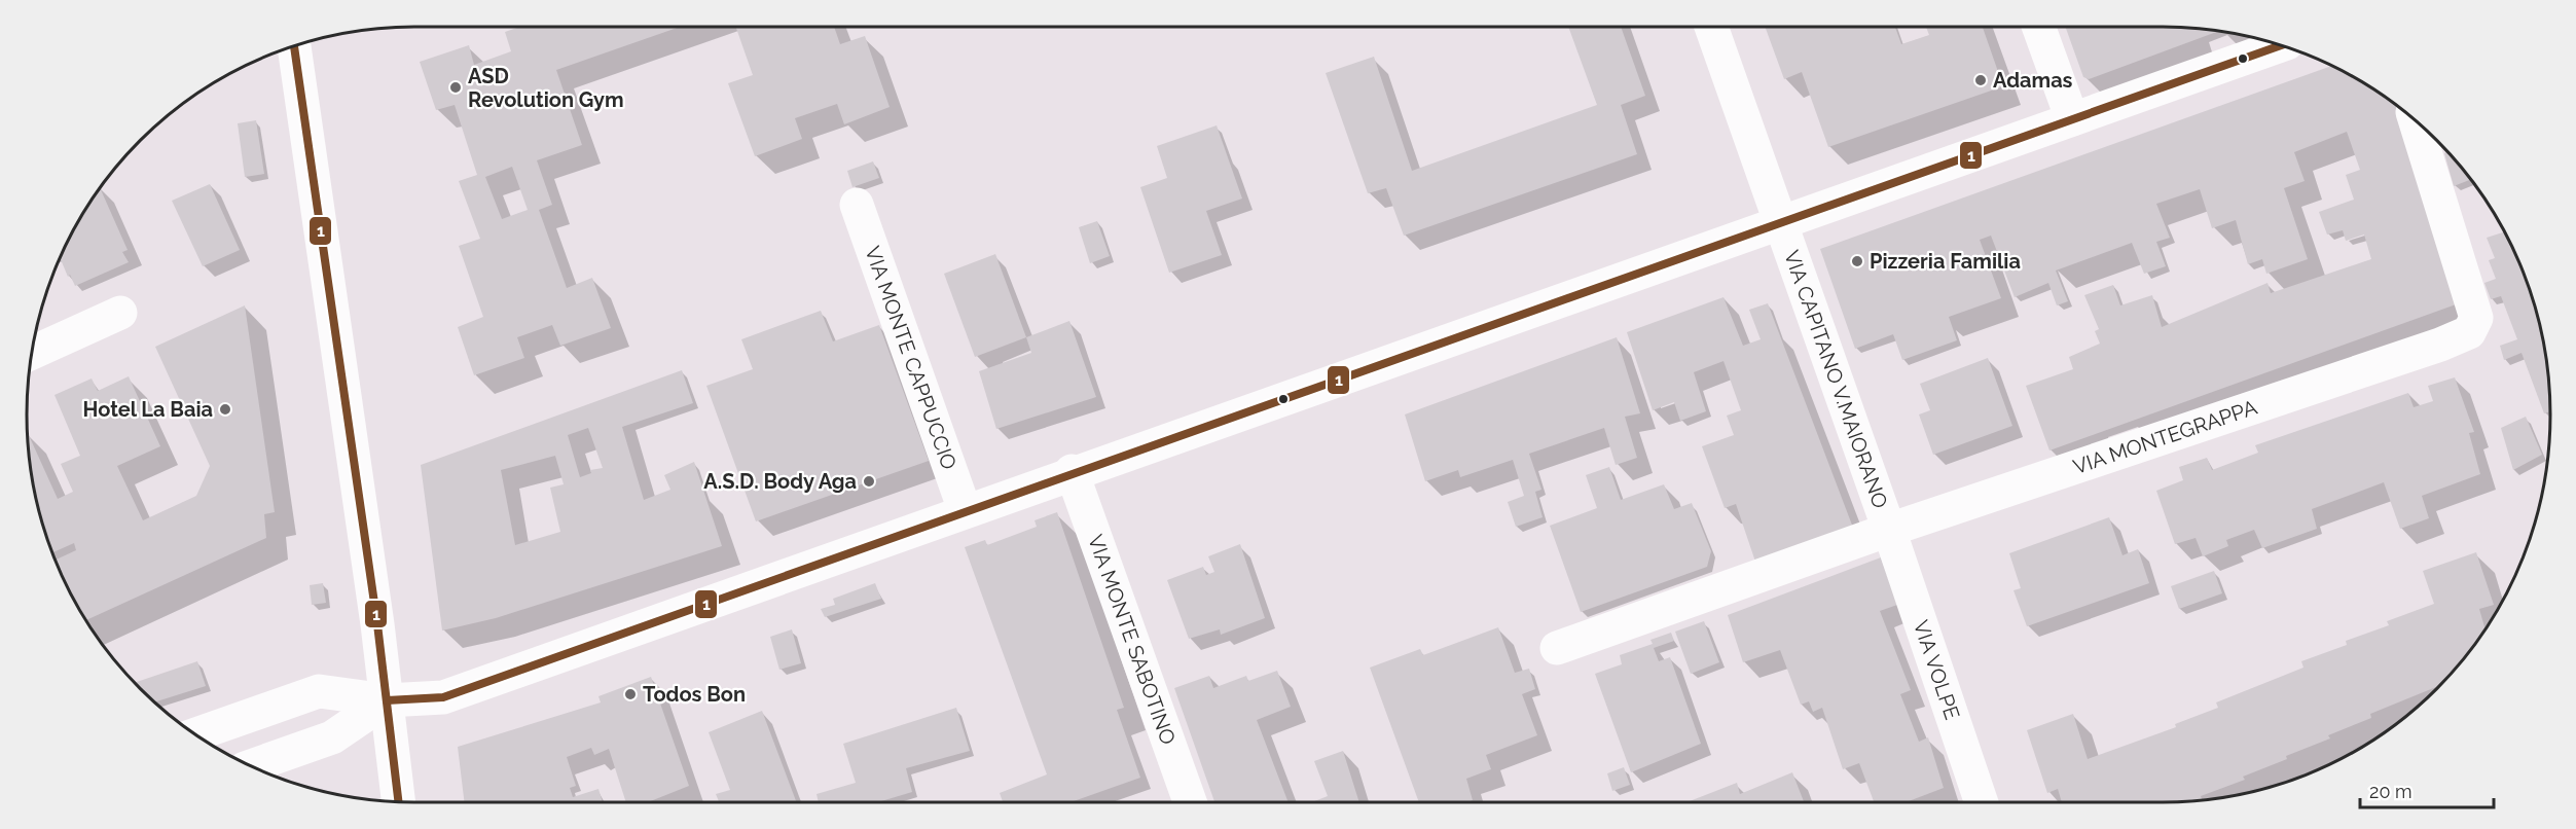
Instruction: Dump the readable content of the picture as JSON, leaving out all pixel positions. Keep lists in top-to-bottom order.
{
  "streets": {
    "street": [
      "VIA MONTE CAPPUCCIO",
      "VIA CAPITANO V.MAIORANO",
      "VIA MONTEGRAPPA",
      "VIA MONTE SABOTINO",
      "VIA VOLPE"
    ]
  },
  "crossings": [
    ["VIA CAPITANO V.MAIORANO", "VIA MONTEGRAPPA"],
    ["VIA CAPITANO V.MAIORANO", "VIA VOLPE"],
    ["VIA MONTEGRAPPA", "VIA VOLPE"]
  ],
  "places": [
    "Adamas",
    "ASD Revolution Gym",
    "Pizzeria Familia",
    "Hotel La Baia",
    "A.S.D. Body Aga",
    "Todos Bon"
  ],
  "lines": ["transit line 1"],
  "scale_bar": "20 m"
}
